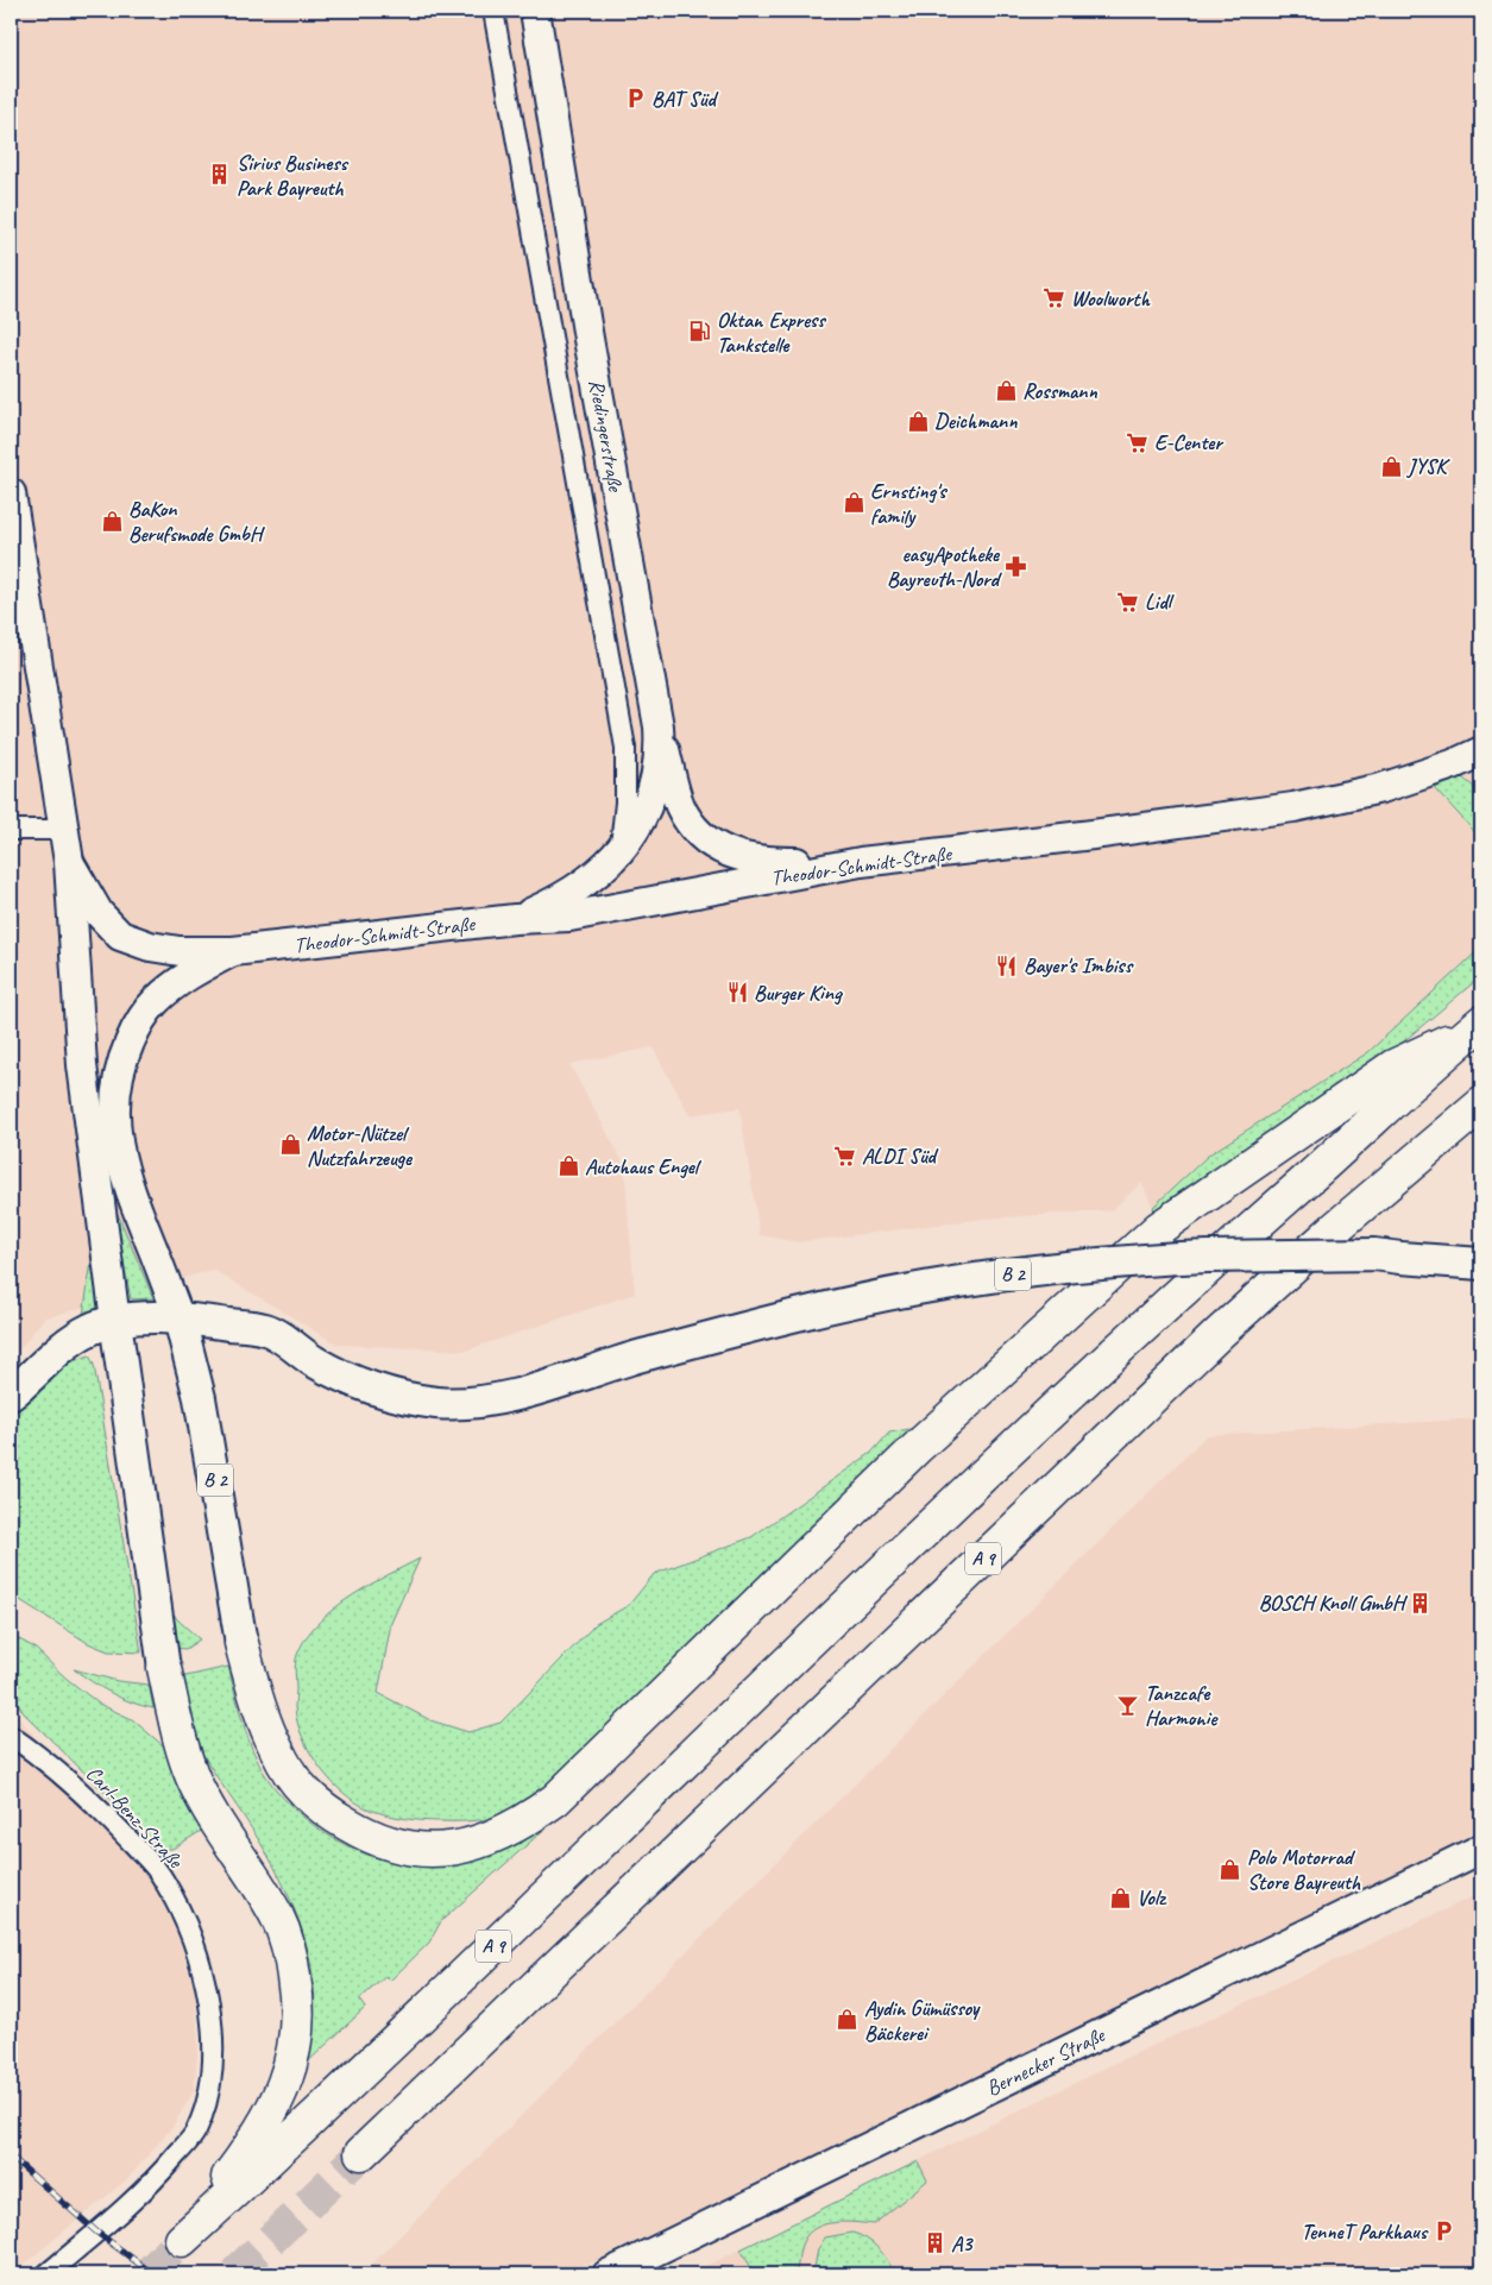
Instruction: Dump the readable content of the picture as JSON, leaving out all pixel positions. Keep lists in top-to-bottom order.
{
  "streets": {
    "highway": ["A 9"],
    "main road": [
      "Riedingerstraße",
      "Theodor-Schmidt-Straße",
      "B 2",
      "Bernecker Straße"
    ],
    "street": ["Carl-Benz-Straße"]
  },
  "crossings": [
    ["Riedingerstraße", "Theodor-Schmidt-Straße"]
  ],
  "places": {
    "parking": ["BAT Süd", "TenneT Parkhaus"],
    "building": ["Sirius Business Park Bayreuth", "BOSCH Knoll GmbH", "A3"],
    "supermarket": [
      "Woolworth",
      "E-Center",
      "Lidl",
      "ALDI Süd"
    ],
    "fuel station": ["Oktan Express Tankstelle"],
    "shop": [
      "Rossmann",
      "Deichmann",
      "JYSK",
      "Ernsting's family",
      "BaKon Berufsmode GmbH",
      "Motor-Nützel Nutzfahrzeuge",
      "Autohaus Engel",
      "Polo Motorrad Store Bayreuth",
      "Volz",
      "Aydin Gümüssoy Bäckerei"
    ],
    "pharmacy": ["easyApotheke Bayreuth-Nord"],
    "restaurant": ["Bayer's Imbiss", "Burger King"],
    "bar": ["Tanzcafe Harmonie"]
  }
}
